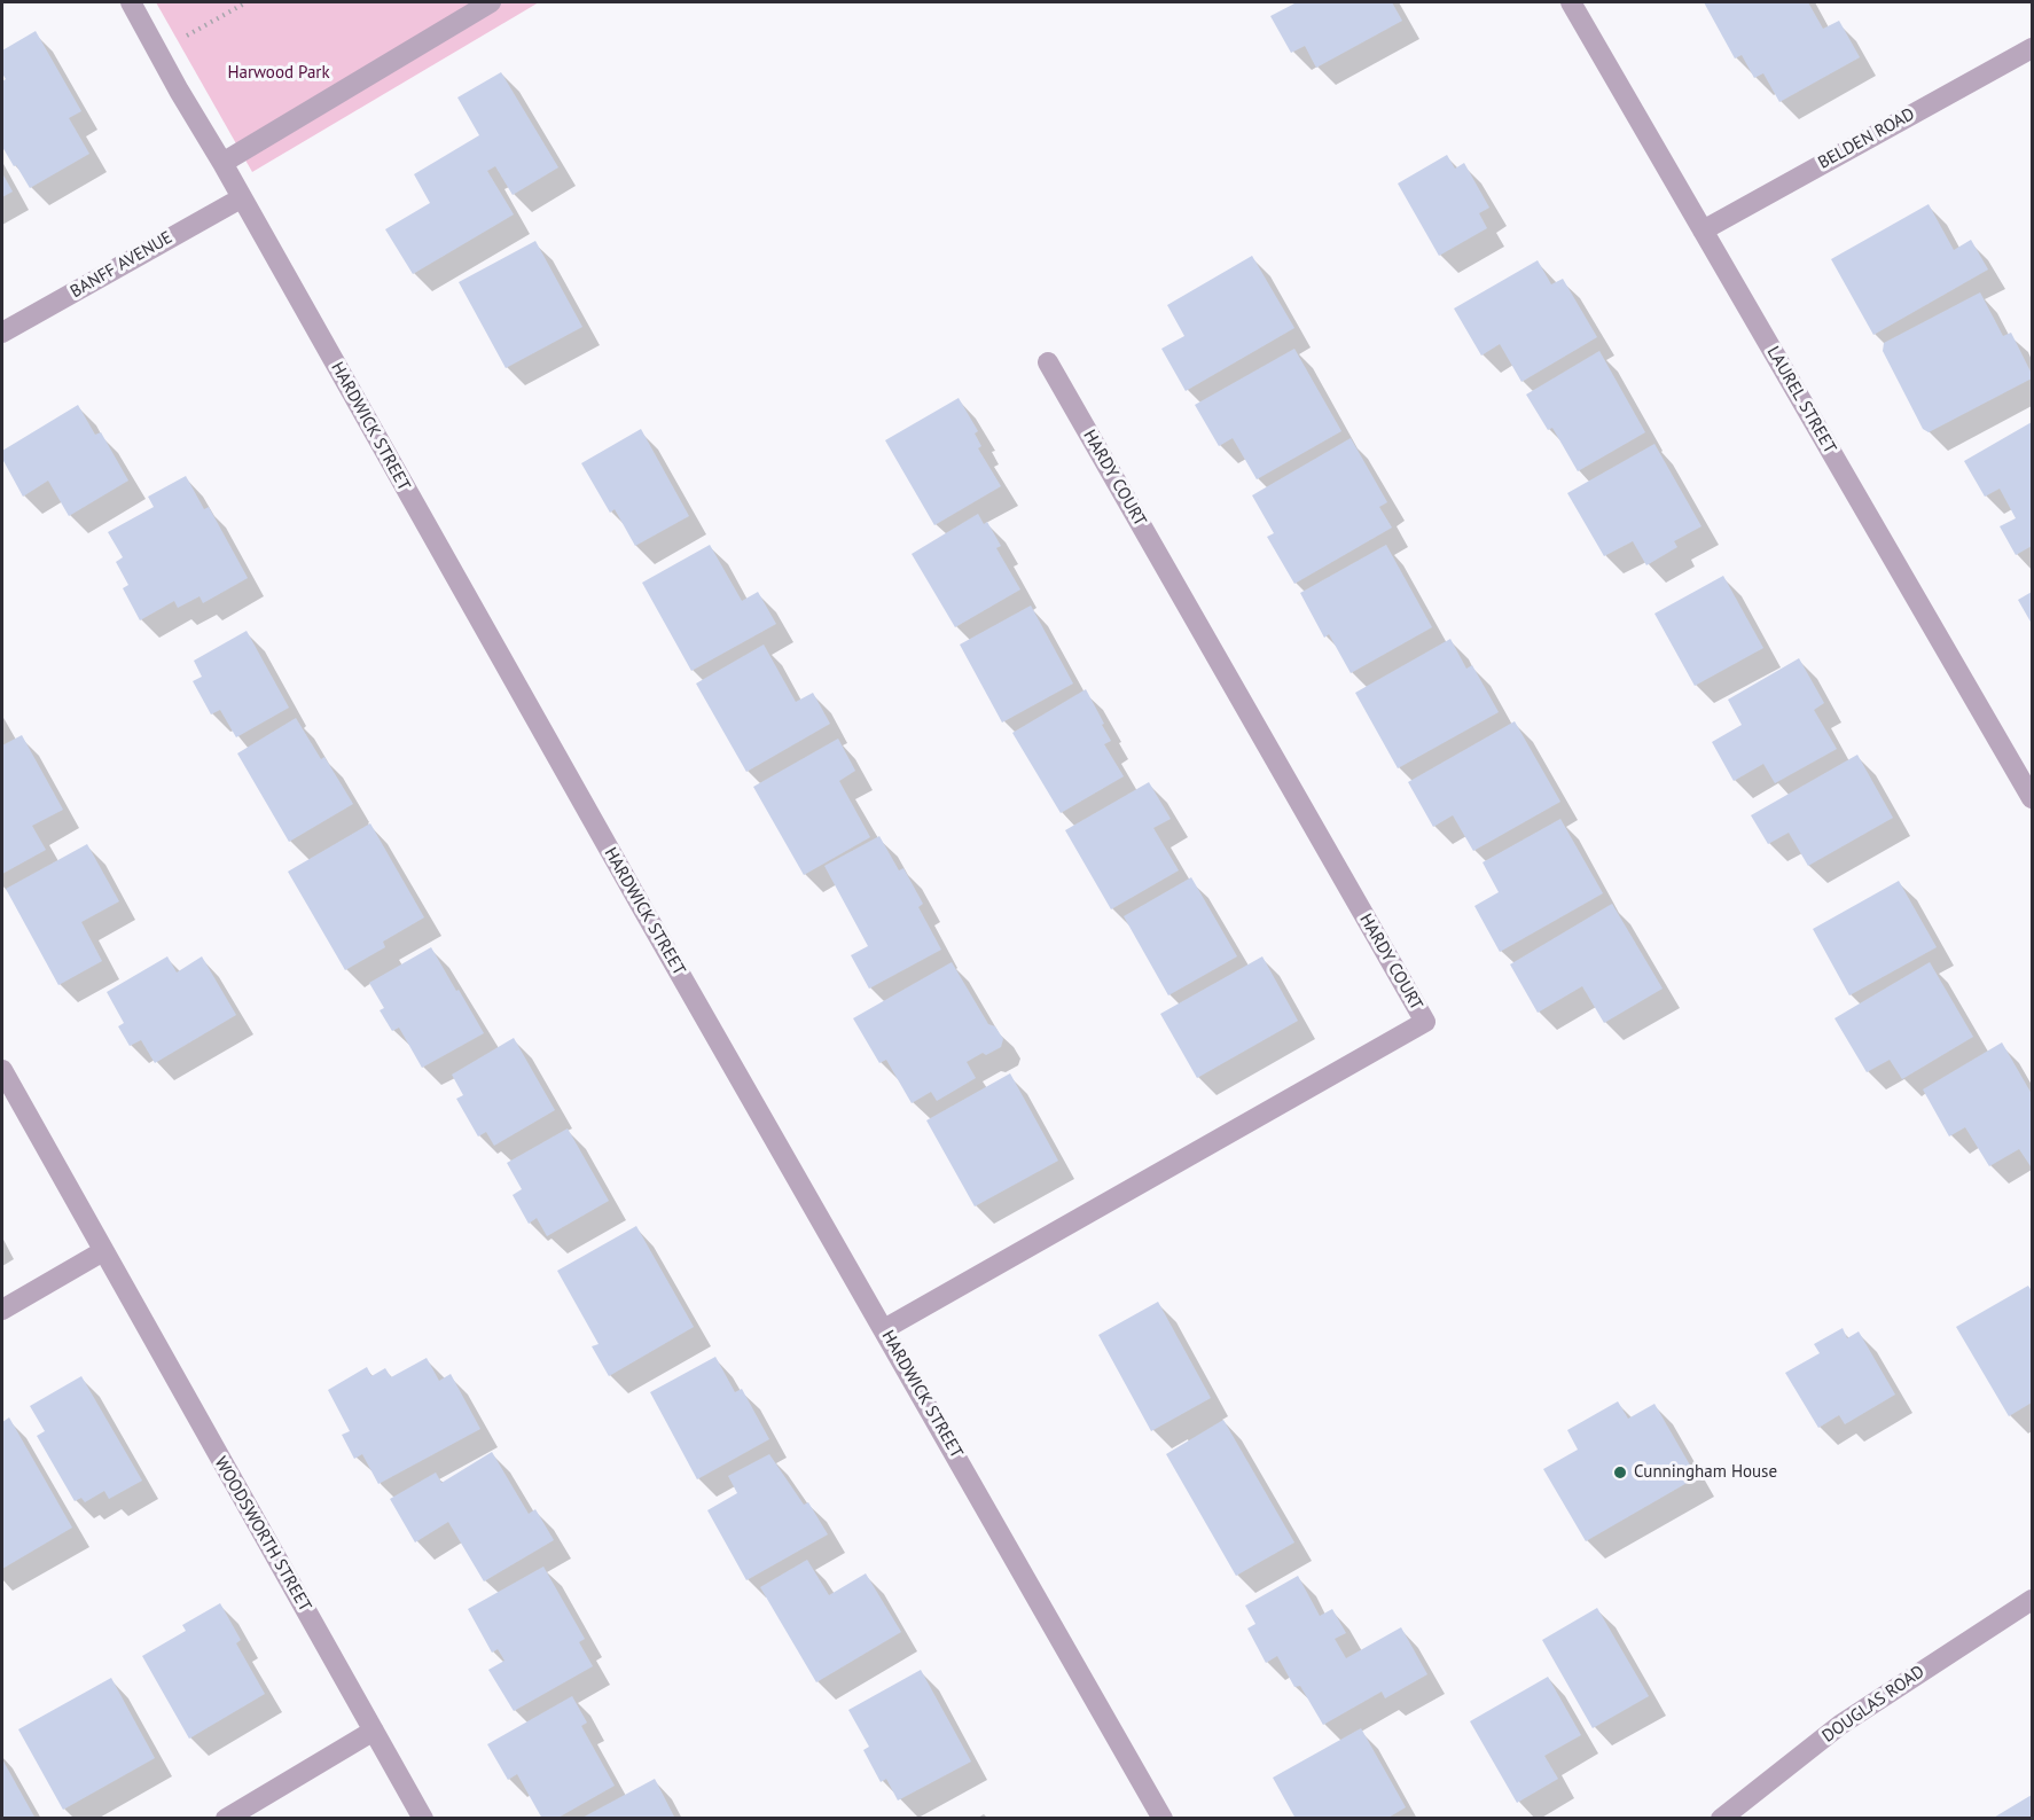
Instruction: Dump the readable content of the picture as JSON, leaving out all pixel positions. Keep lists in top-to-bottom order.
{
  "streets": {
    "street": [
      "BELDEN ROAD",
      "BANFF AVENUE",
      "LAUREL STREET",
      "HARDWICK STREET",
      "HARDY COURT",
      "WOODSWORTH STREET",
      "DOUGLAS ROAD"
    ]
  },
  "crossings": [
    ["BELDEN ROAD", "LAUREL STREET"],
    ["BANFF AVENUE", "HARDWICK STREET"],
    ["HARDWICK STREET", "HARDY COURT"]
  ],
  "parks": ["Harwood Park"],
  "places": ["Cunningham House"]
}
